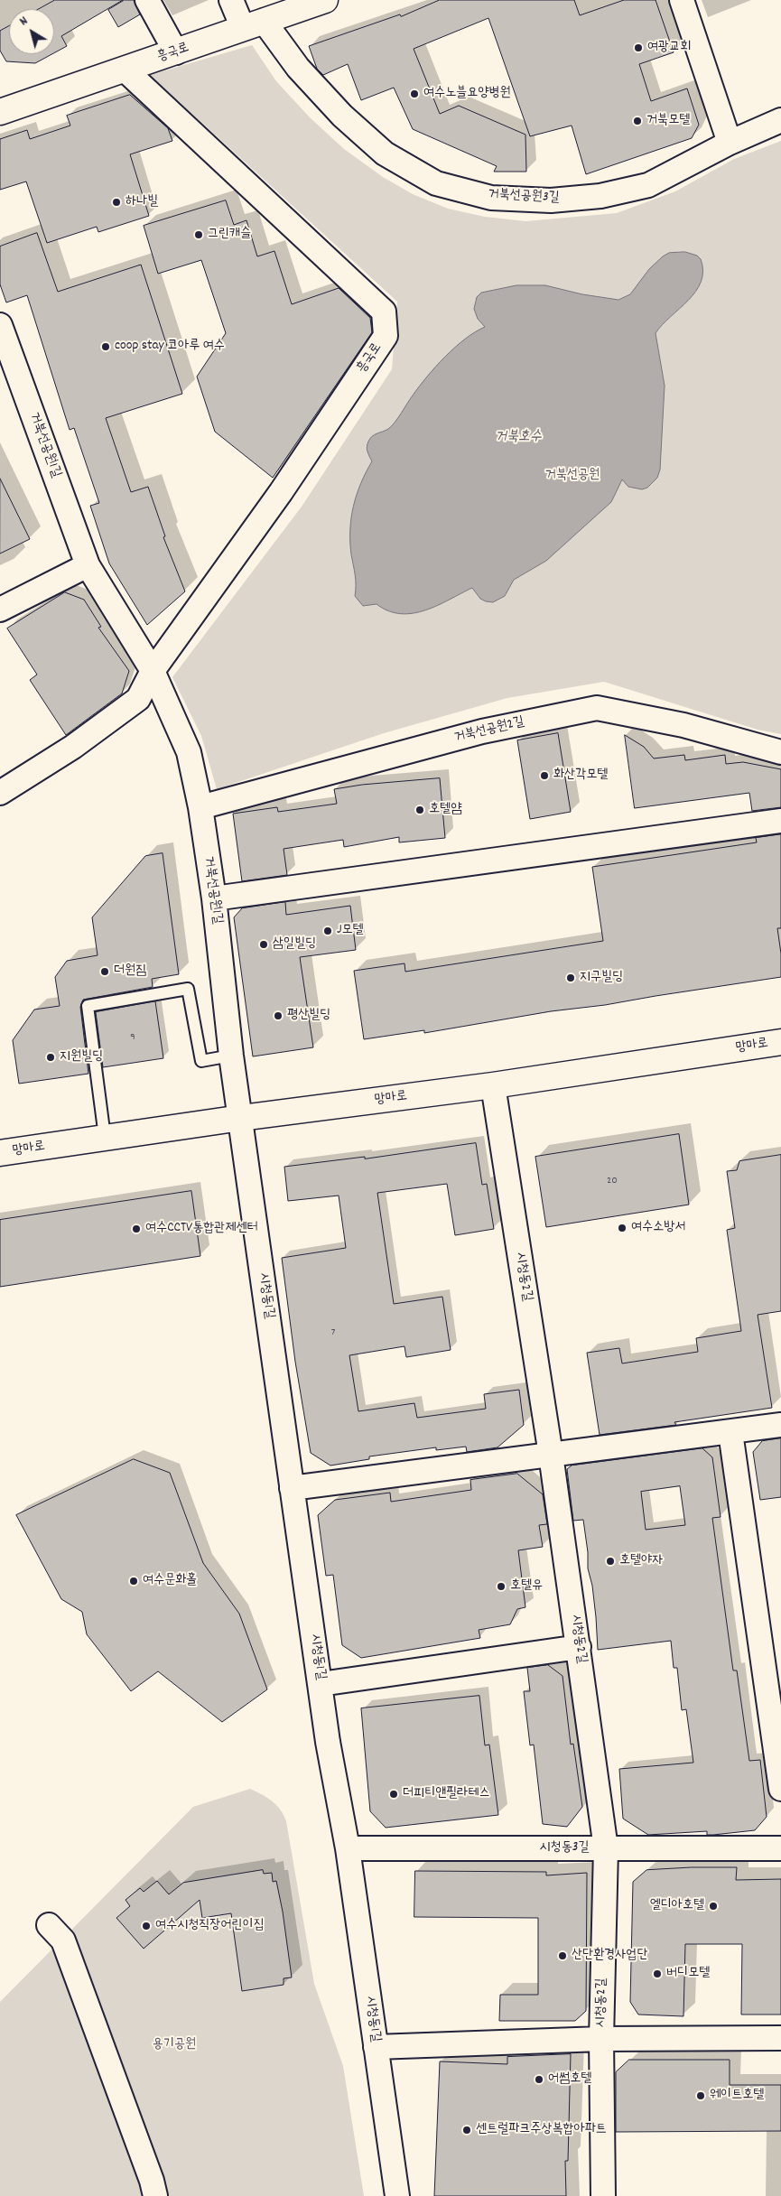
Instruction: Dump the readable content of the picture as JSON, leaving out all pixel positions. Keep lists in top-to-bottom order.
{
  "streets": {
    "street": [
      "흥국로",
      "거북선공원3길",
      "거북선공원1길",
      "거북선공원2길",
      "망마로",
      "시청동2길",
      "시청동1길",
      "시청동3길"
    ]
  },
  "crossings": [
    ["흥국로", "거북선공원3길"],
    ["흥국로", "거북선공원1길"],
    ["거북선공원1길", "거북선공원2길"],
    ["거북선공원1길", "망마로"],
    ["거북선공원1길", "시청동1길"],
    ["망마로", "시청동2길"],
    ["망마로", "시청동1길"],
    ["시청동2길", "시청동3길"],
    ["시청동1길", "시청동3길"]
  ],
  "water": ["거북호수"],
  "parks": ["거북선공원", "용기공원"],
  "places": [
    "여광교회",
    "여수노블요양병원",
    "거북모텔",
    "하나빌",
    "그린캐슬",
    "coop stay 코아루 여수",
    "화산각모텔",
    "호텔얌",
    "J모텔",
    "삼일빌딩",
    "더원짐",
    "지구빌딩",
    "평산빌딩",
    "지원빌딩",
    "여수소방서",
    "여수CCTV통합관제센터",
    "호텔야자",
    "여수문화홀",
    "호텔유",
    "더피티앤필라테스",
    "엘디아호텔",
    "여수시청직장어린이집",
    "산단환경사업단",
    "버디모텔",
    "어썸호텔",
    "웨이트호텔",
    "센트럴파크주상복합아파트"
  ],
  "house_numbers": ["9", "20", "7"],
  "north": "top left"
}
